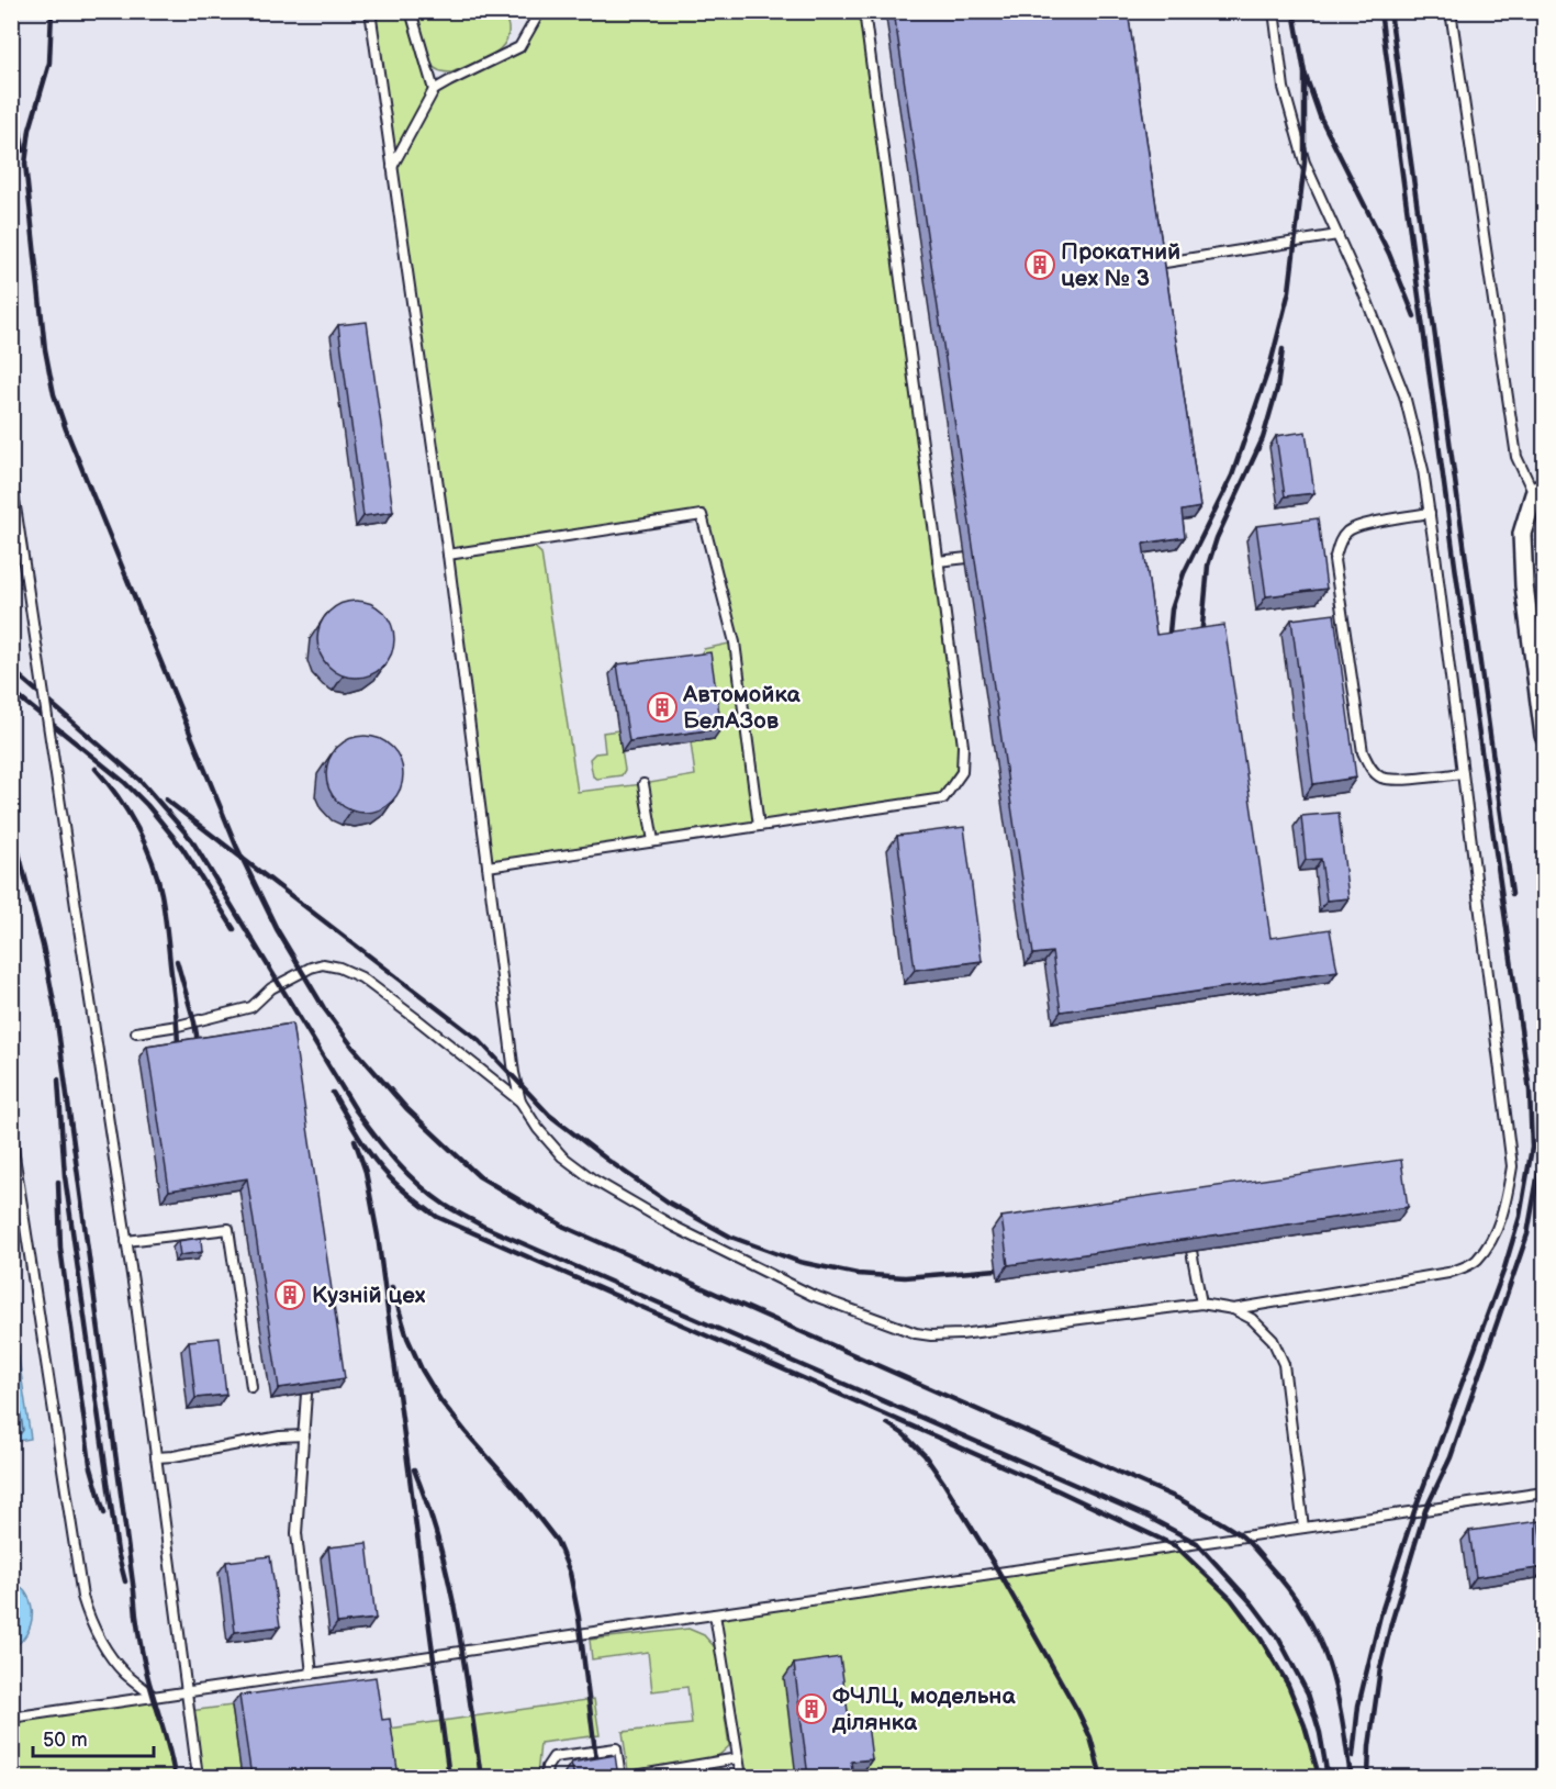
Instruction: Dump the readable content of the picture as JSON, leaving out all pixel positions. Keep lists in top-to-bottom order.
{
  "places": {
    "building": [
      "Прокатний цех № 3",
      "Автомойка БелАЗов",
      "Кузній цех",
      "ФЧЛЦ, модельна ділянка"
    ]
  },
  "scale_bar": "50 m"
}
